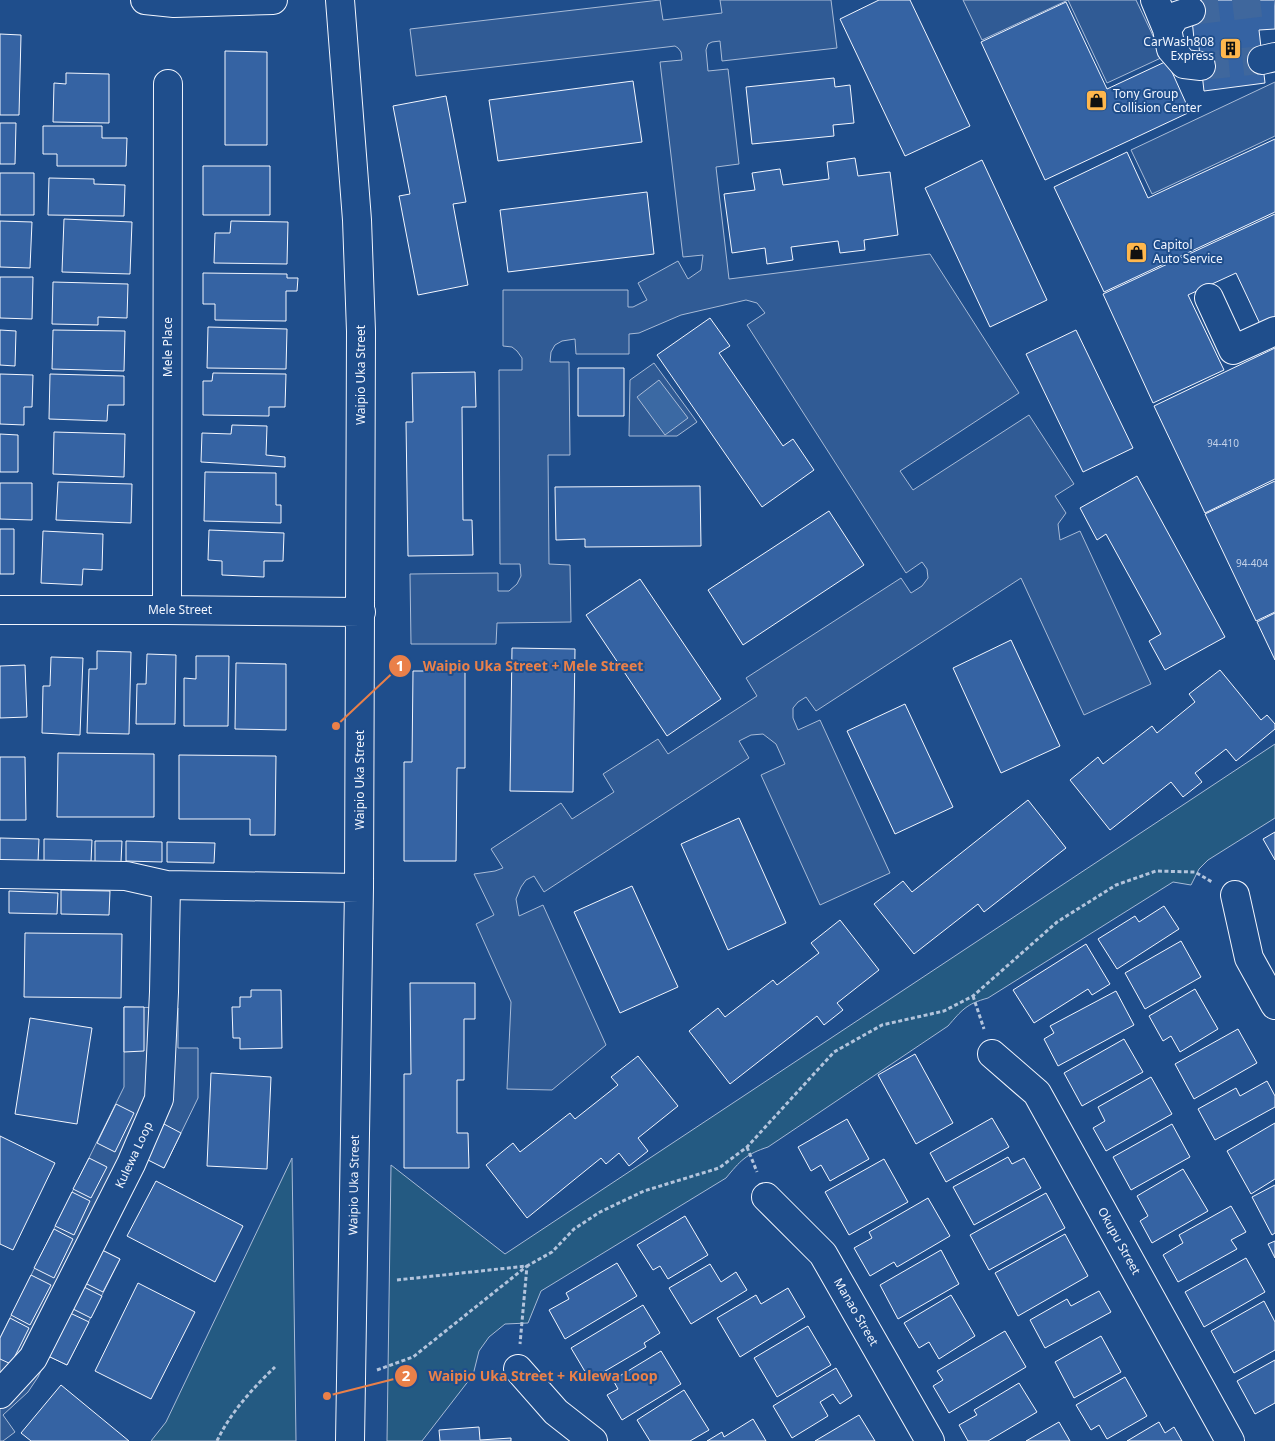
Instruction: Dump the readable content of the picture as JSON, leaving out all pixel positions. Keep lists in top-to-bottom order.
{
  "streets": {
    "street": [
      "Mele Place",
      "Waipio Uka Street",
      "Mele Street",
      "Kulewa Loop",
      "Okupu Street",
      "Manao Street"
    ]
  },
  "crossings": [
    ["Mele Place", "Mele Street"],
    ["Waipio Uka Street", "Mele Street"]
  ],
  "places": {
    "building": ["CarWash808 Express"],
    "shop": ["Tony Group Collision Center", "Capitol Auto Service"],
    "other": ["Waipio Uka Street + Mele Street", "Waipio Uka Street + Kulewa Loop"]
  },
  "house_numbers": ["94-410", "94-404"]
}
